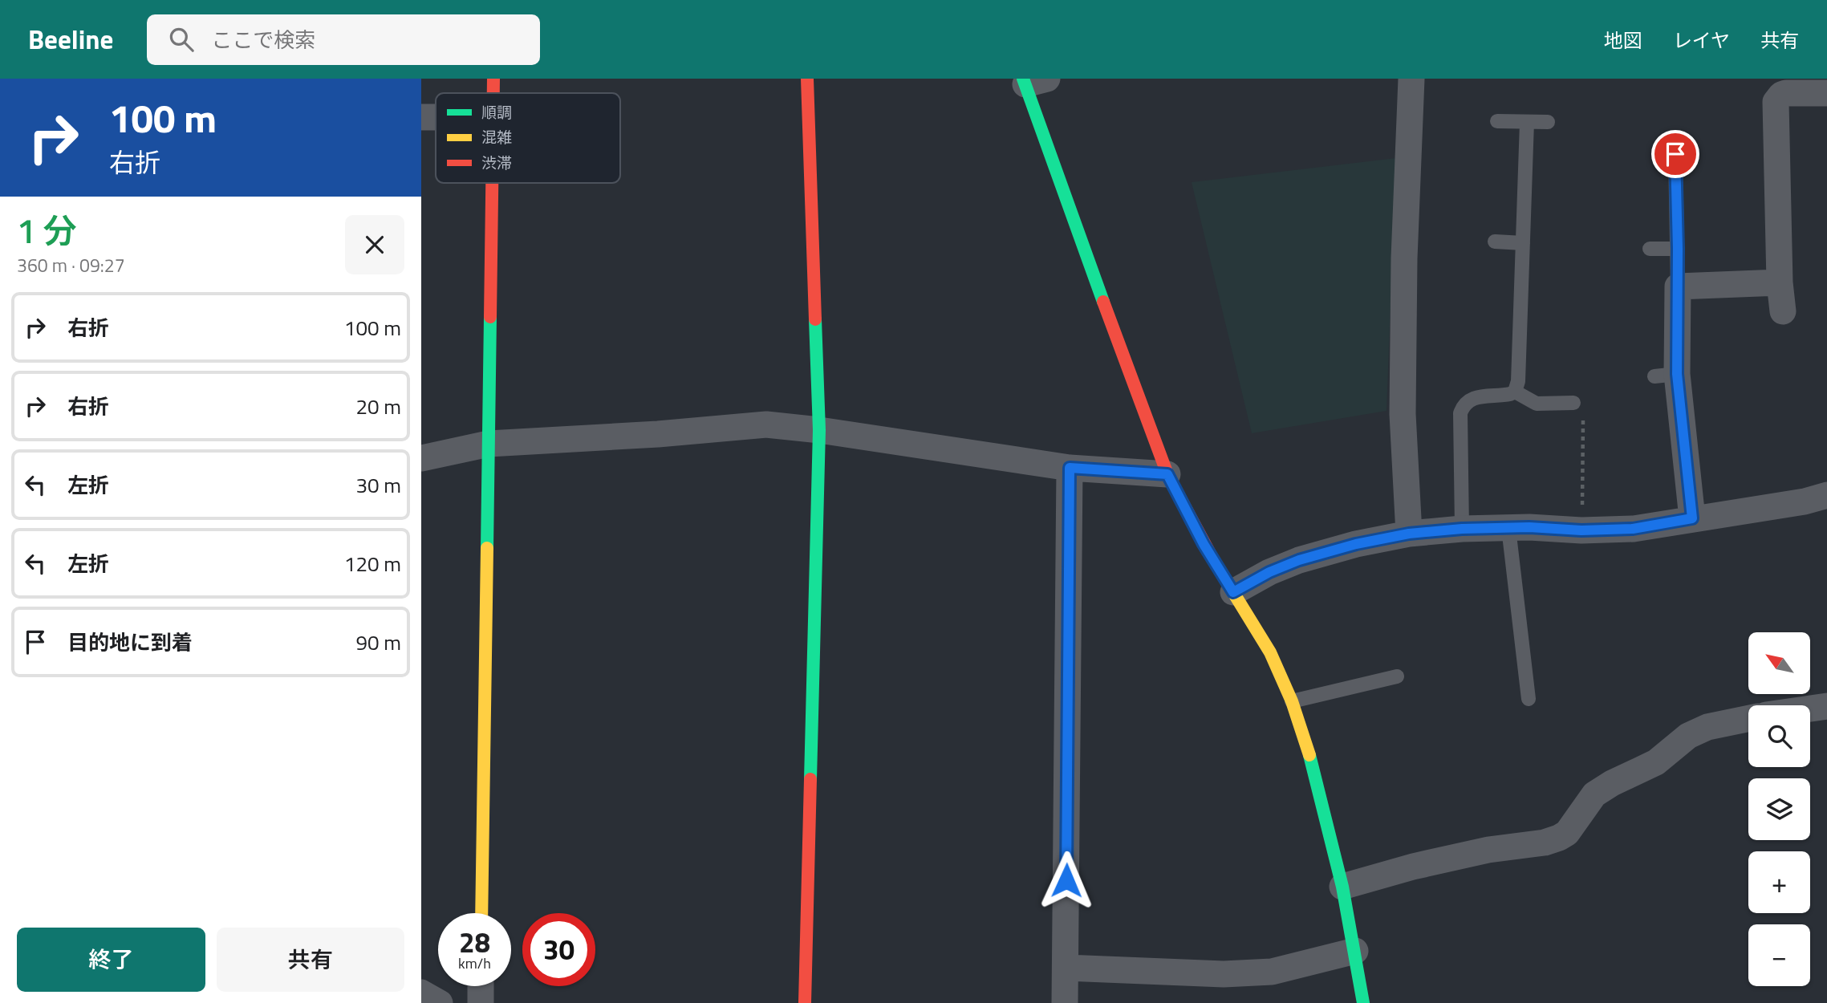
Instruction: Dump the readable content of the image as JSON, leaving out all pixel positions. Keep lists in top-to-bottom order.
{
  "legend": ["順調", "混雑", "渋滞"],
  "north": "top left",
  "page": {
    "header": "Beeline",
    "search": "ここで検索",
    "nav": ["地図", "レイヤ", "共有"],
    "turn": ["100 m", "右折"],
    "heading": ["1 分", "360 m · 09:27"],
    "list": [
      {
        "name": "右折",
        "value": "100 m"
      },
      {
        "name": "右折",
        "value": "20 m"
      },
      {
        "name": "左折",
        "value": "30 m"
      },
      {
        "name": "左折",
        "value": "120 m"
      },
      {
        "name": "目的地に到着",
        "value": "90 m"
      }
    ],
    "map_buttons": ["+", "−"],
    "speed": "28 km/h",
    "limit": "30",
    "buttons": ["終了", "共有"]
  }
}
